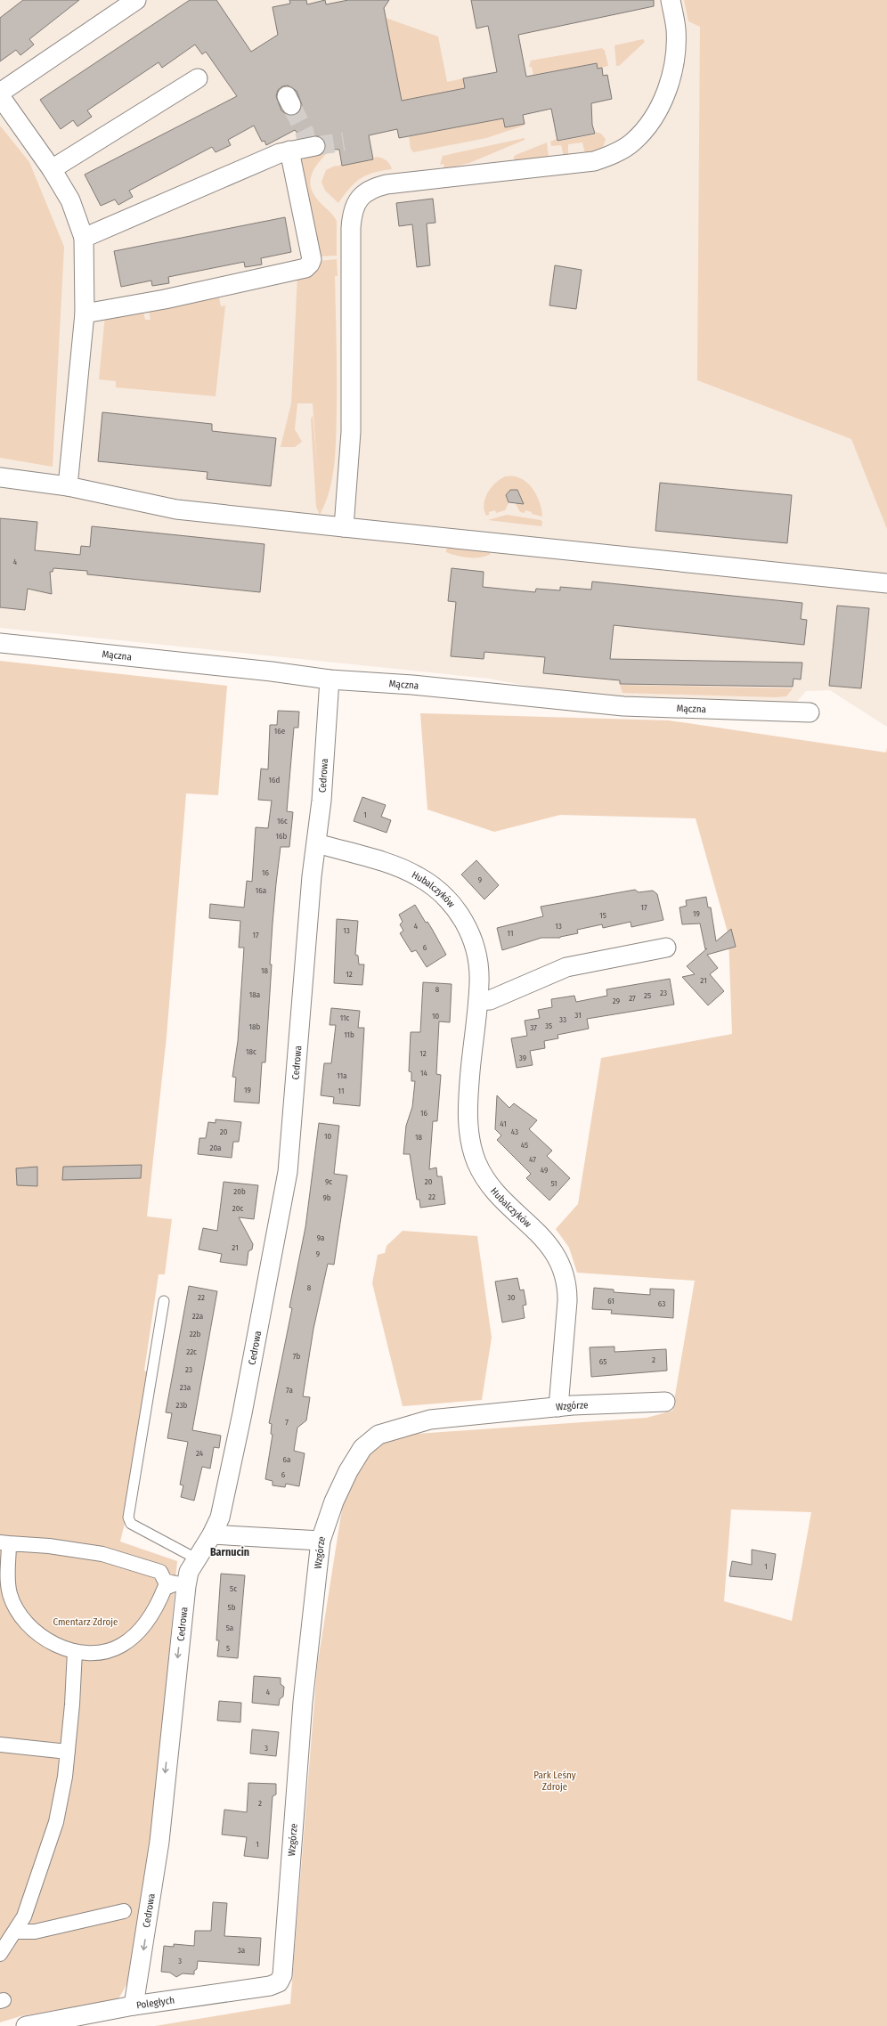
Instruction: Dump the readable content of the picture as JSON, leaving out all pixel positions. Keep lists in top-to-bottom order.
{
  "streets": {
    "street": [
      "Mączna",
      "Cedrowa",
      "Hubalczyków",
      "Wzgórze",
      "Poległych"
    ]
  },
  "crossings": [
    ["Mączna", "Cedrowa"],
    ["Cedrowa", "Hubalczyków"],
    ["Cedrowa", "Poległych"],
    ["Hubalczyków", "Wzgórze"],
    ["Wzgórze", "Poległych"]
  ],
  "districts": ["Barnucin"],
  "parks": ["Cmentarz Zdroje", "Park Leśny Zdroje"],
  "house_numbers": [
    "4",
    "16e",
    "16d",
    "1",
    "16c",
    "16b",
    "16",
    "9",
    "16a",
    "17",
    "19",
    "15",
    "4",
    "13",
    "13",
    "11",
    "17",
    "6",
    "18",
    "12",
    "21",
    "8",
    "23",
    "18a",
    "25",
    "27",
    "29",
    "31",
    "10",
    "11c",
    "33",
    "35",
    "18b",
    "37",
    "11b",
    "18c",
    "12",
    "39",
    "14",
    "11a",
    "19",
    "11",
    "16",
    "41",
    "20",
    "43",
    "10",
    "18",
    "45",
    "20a",
    "47",
    "49",
    "9c",
    "20",
    "51",
    "20b",
    "22",
    "9b",
    "20c",
    "9a",
    "21",
    "9",
    "8",
    "22",
    "30",
    "61",
    "63",
    "22a",
    "22b",
    "22c",
    "7b",
    "2",
    "65",
    "23",
    "23a",
    "7a",
    "23b",
    "7",
    "24",
    "6a",
    "6",
    "1",
    "5c",
    "5b",
    "5a",
    "5",
    "4",
    "3",
    "2",
    "1",
    "3a",
    "3"
  ]
}
